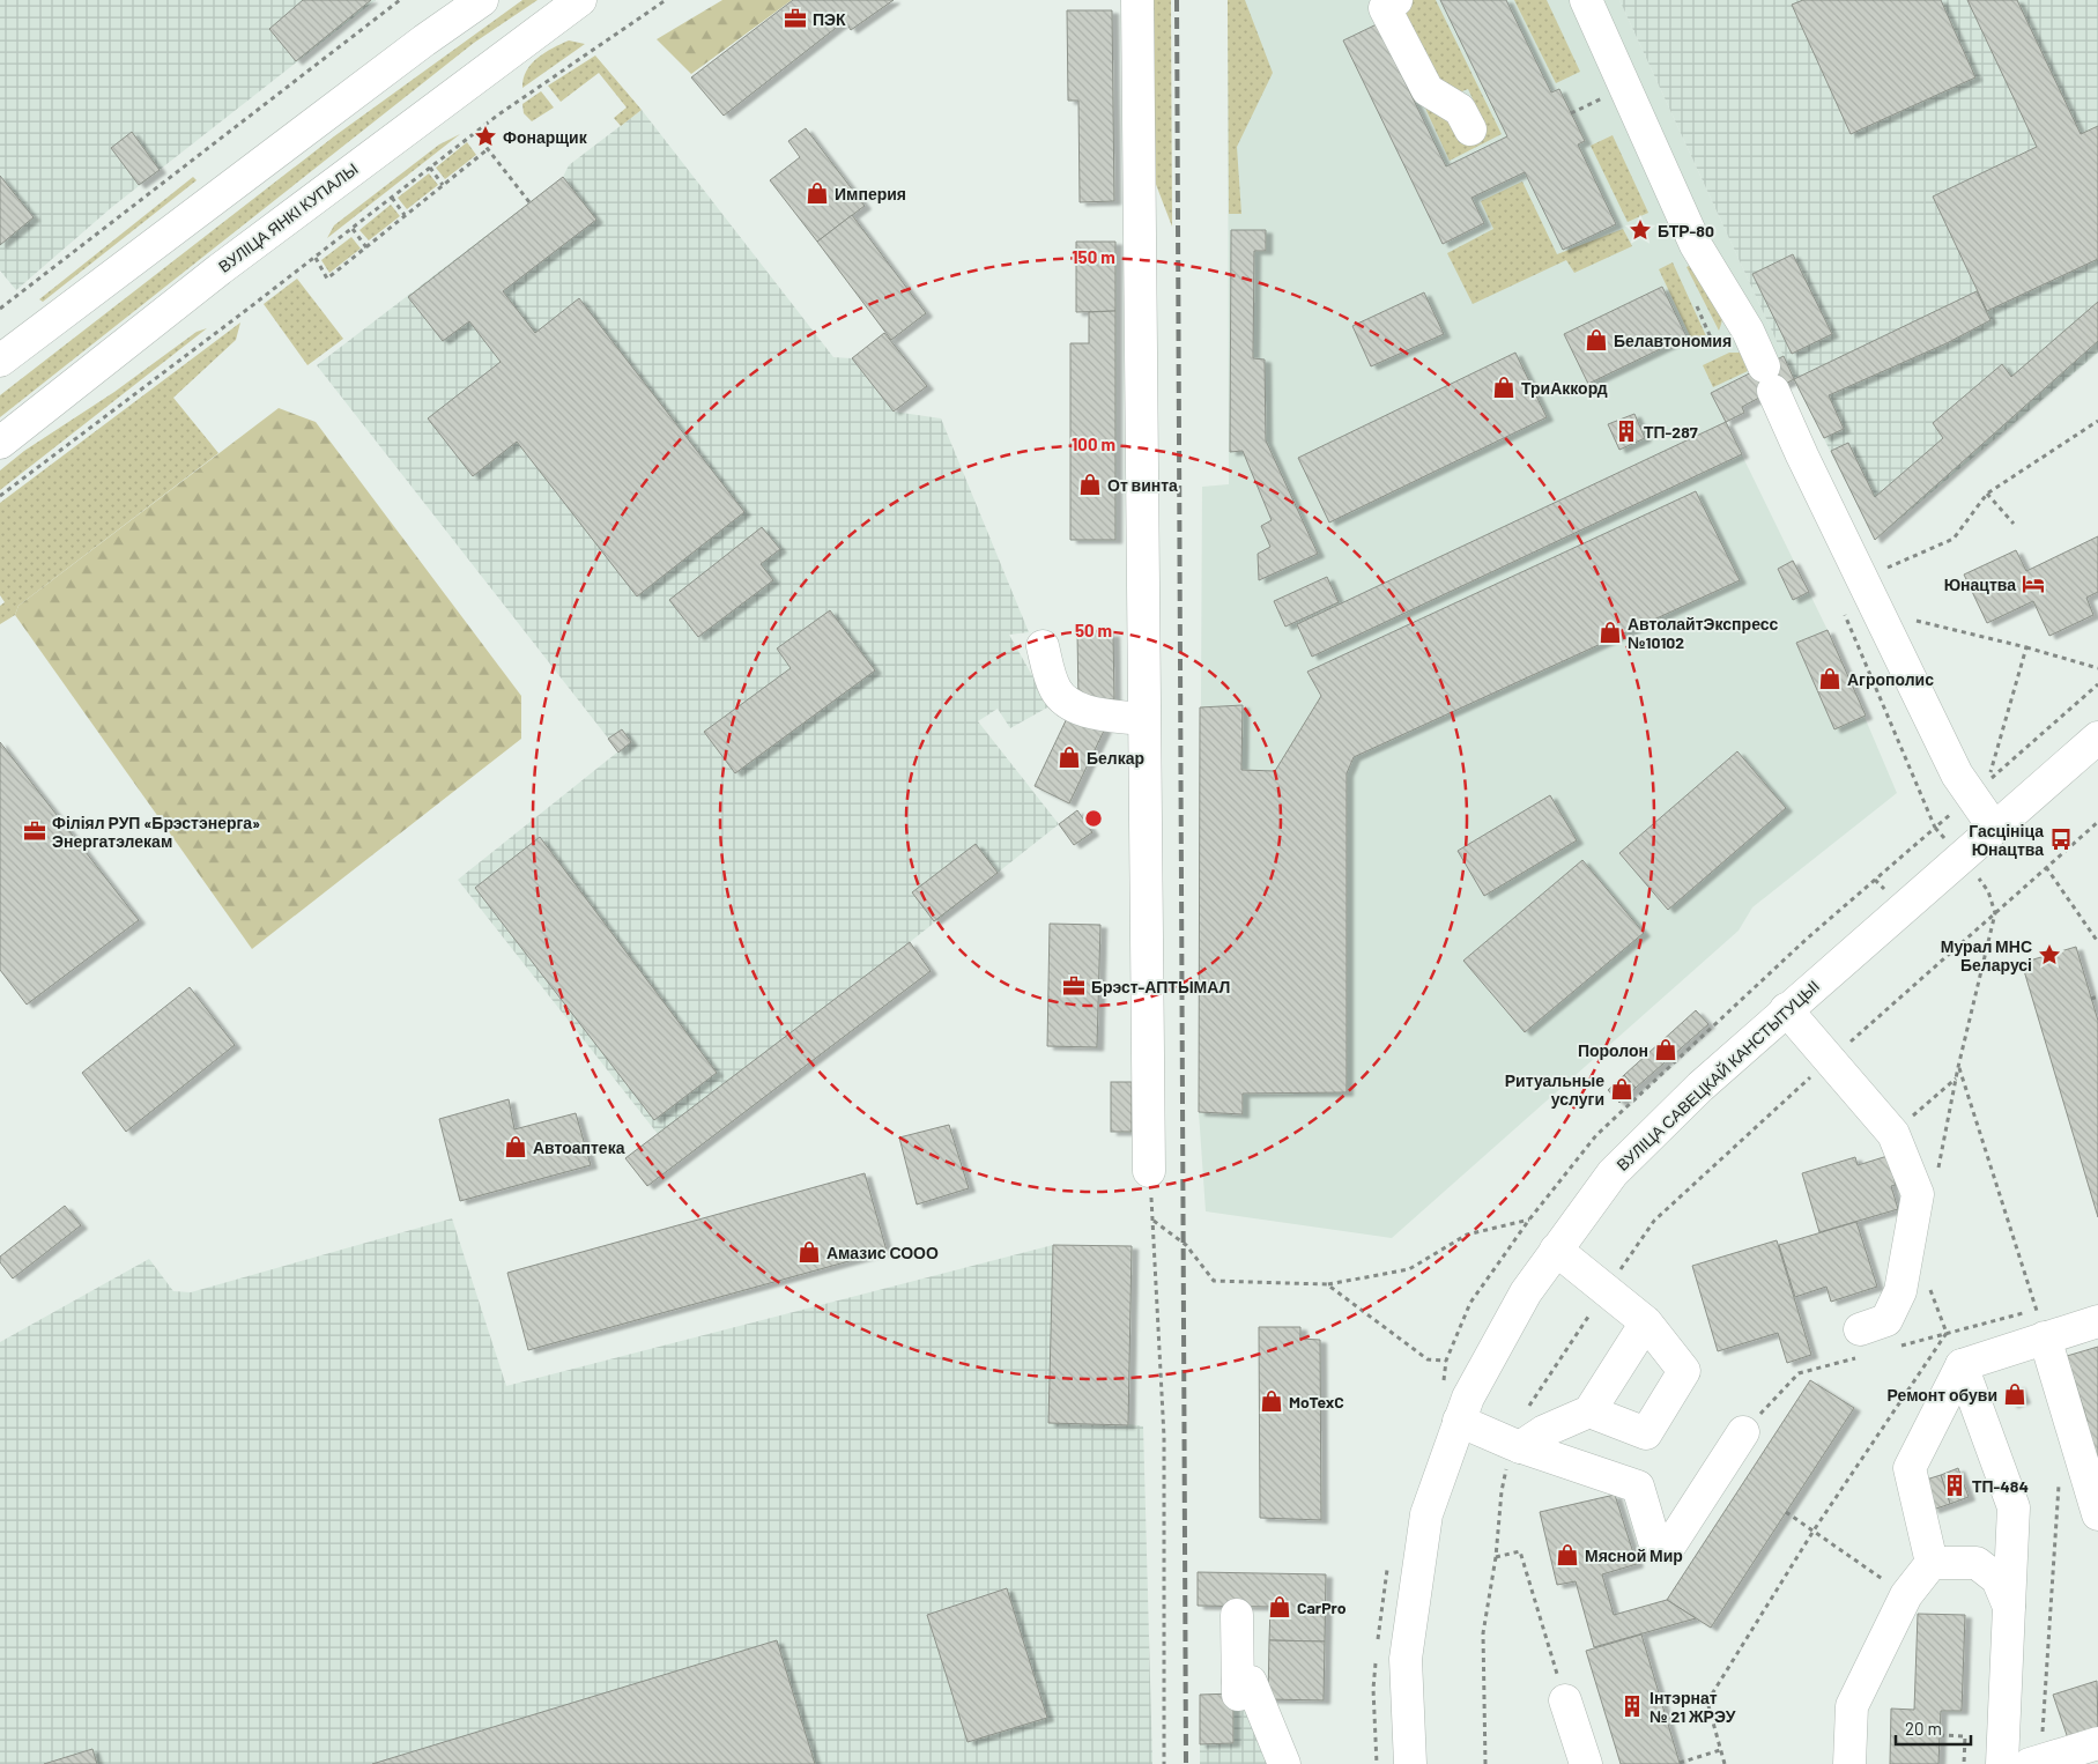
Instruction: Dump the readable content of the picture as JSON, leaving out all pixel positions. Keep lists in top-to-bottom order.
{
  "streets": {
    "main road": ["ВУЛІЦА ЯНКІ КУПАЛЫ", "ВУЛІЦА САВЕЦКАЙ КАНСТЫТУЦЫІ"]
  },
  "places": {
    "office": ["ПЭК", "Філіял РУП «Брэстэнерга» Энергатэлекам", "Брэст-АПТЫМАЛ"],
    "place": ["Фонарщик", "БТР-80", "Мурал МНС Беларусі"],
    "shop": [
      "Империя",
      "Белавтономия",
      "ТриАккорд",
      "От винта",
      "АвтолайтЭкспресс №10102",
      "Агрополис",
      "Белкар",
      "Поролон",
      "Ритуальные услуги",
      "Автоаптека",
      "Амазис СООО",
      "Ремонт обуви",
      "MoTexC",
      "Мясной Мир",
      "CarPro"
    ],
    "building": ["ТП-287", "ТП-484", "Інтэрнат № 21 ЖРЭУ"],
    "hotel": ["Юнацтва"],
    "bus stop": ["Гасцініца Юнацтва"]
  },
  "scale_bar": "20 m",
  "rings": ["150 m", "100 m", "50 m"]
}
